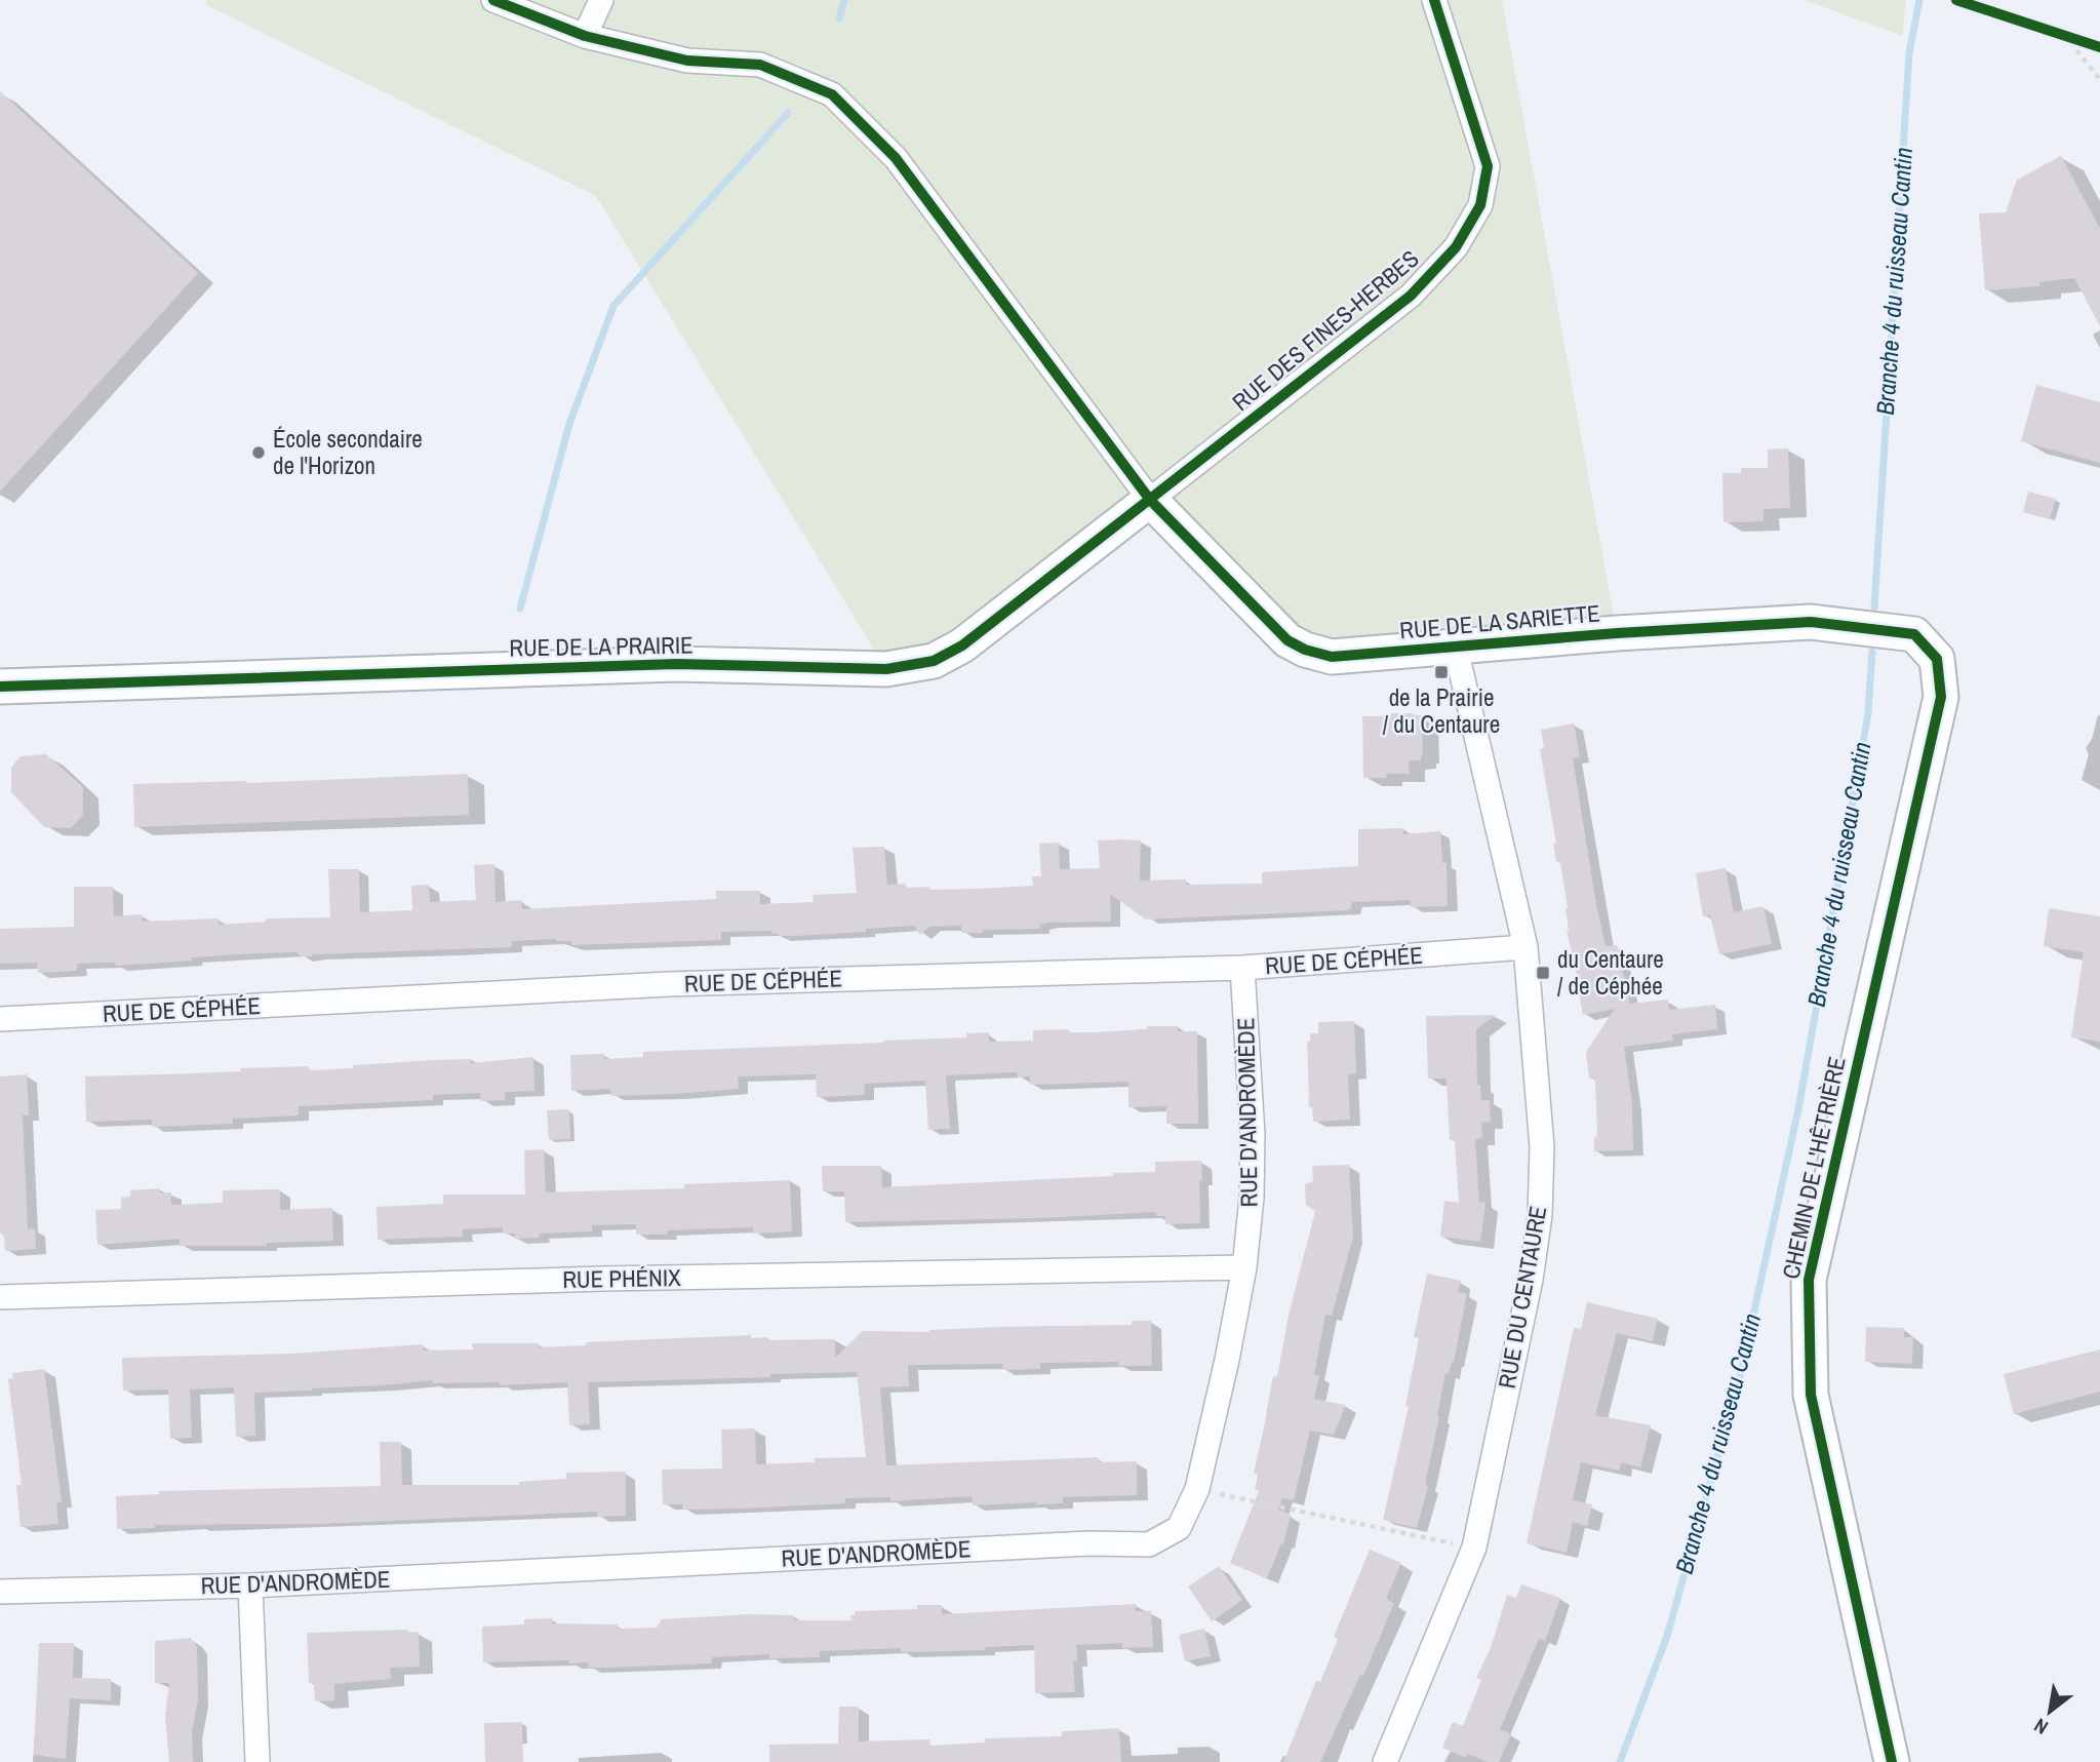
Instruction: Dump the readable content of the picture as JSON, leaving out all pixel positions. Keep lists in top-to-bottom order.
{
  "streets": {
    "street": [
      "RUE DES FINES-HERBES",
      "RUE DE LA SARIETTE",
      "RUE DE LA PRAIRIE",
      "RUE DE CÉPHÉE",
      "RUE D'ANDROMÈDE",
      "CHEMIN DE L'HÊTRIÈRE",
      "RUE PHÉNIX",
      "RUE DU CENTAURE"
    ]
  },
  "crossings": [
    ["RUE DES FINES-HERBES", "RUE DE LA SARIETTE"],
    ["RUE DES FINES-HERBES", "RUE DE LA PRAIRIE"],
    ["RUE DE LA SARIETTE", "RUE DE LA PRAIRIE"],
    ["RUE DE LA SARIETTE", "CHEMIN DE L'HÊTRIÈRE"],
    ["RUE DE LA SARIETTE", "RUE DU CENTAURE"],
    ["RUE DE CÉPHÉE", "RUE D'ANDROMÈDE"],
    ["RUE DE CÉPHÉE", "RUE DU CENTAURE"],
    ["RUE D'ANDROMÈDE", "RUE PHÉNIX"]
  ],
  "water": ["Branche 4 du ruisseau Cantin"],
  "places": {
    "other": ["École secondaire de l'Horizon"],
    "transit": ["de la Prairie / du Centaure", "du Centaure / de Céphée"]
  },
  "north": "bottom left"
}
